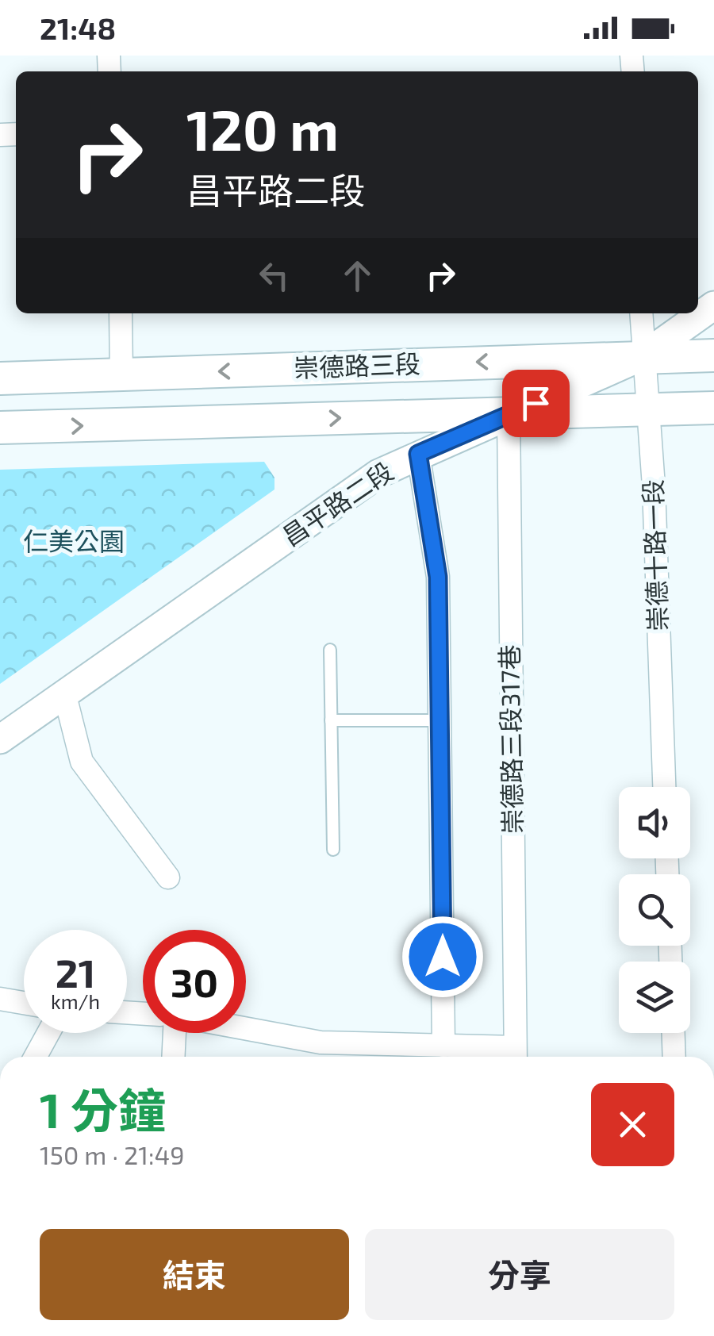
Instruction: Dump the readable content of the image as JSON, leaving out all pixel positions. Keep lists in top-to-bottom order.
{
  "streets": {
    "main road": ["崇德路三段"],
    "street": ["昌平路二段", "崇德十路一段", "崇德路三段317巷"]
  },
  "crossings": [
    ["崇德路三段", "昌平路二段"],
    ["崇德路三段", "崇德十路一段"],
    ["崇德路三段", "崇德路三段317巷"],
    ["昌平路二段", "崇德十路一段"],
    ["昌平路二段", "崇德路三段317巷"]
  ],
  "parks": ["仁美公園"],
  "page": {
    "status": "21:48",
    "turn": ["120 m", "昌平路二段"],
    "speed": "21 km/h",
    "limit": "30",
    "heading": ["1 分鐘", "150 m · 21:49"],
    "buttons": ["結束", "分享"]
  }
}
